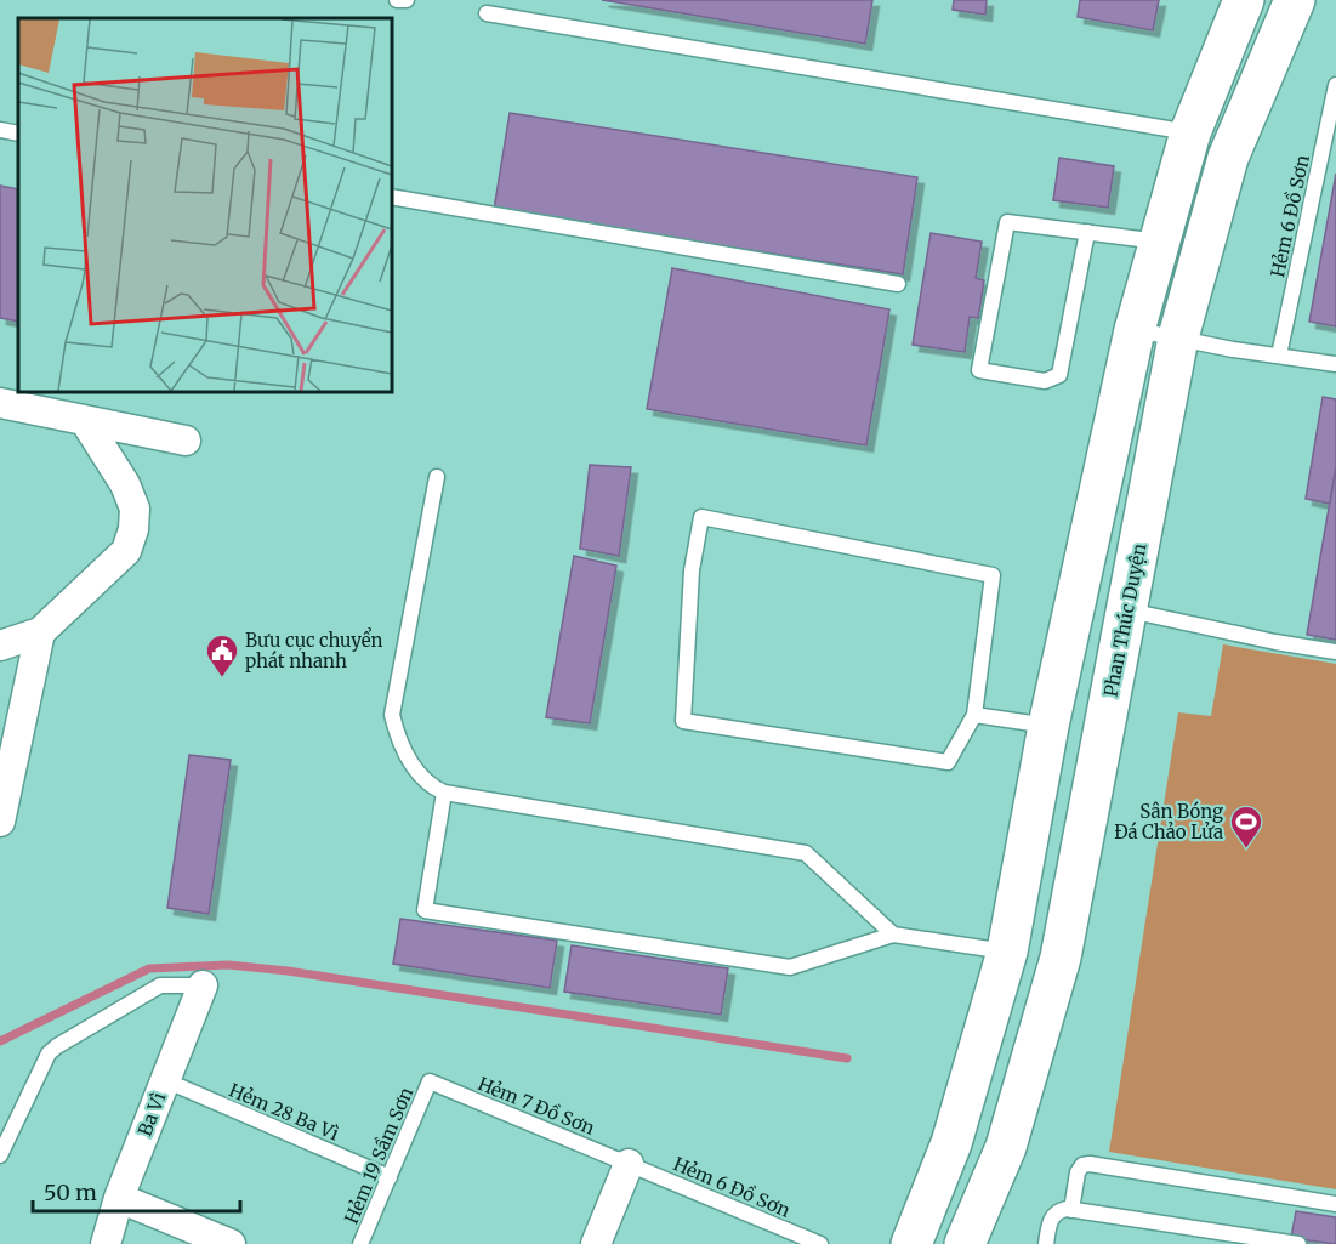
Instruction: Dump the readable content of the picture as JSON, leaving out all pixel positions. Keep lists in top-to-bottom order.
{
  "streets": {
    "main road": ["Phan Thúc Duyện"],
    "street": ["Ba Vì"],
    "lane": [
      "Hẻm 6 Đồ Sơn",
      "Hẻm 7 Đồ Sơn",
      "Hẻm 28 Ba Vì",
      "Hẻm 19 Sầm Sơn"
    ]
  },
  "crossings": [
    ["Hẻm 6 Đồ Sơn", "Hẻm 7 Đồ Sơn"],
    ["Hẻm 7 Đồ Sơn", "Hẻm 19 Sầm Sơn"],
    ["Hẻm 28 Ba Vì", "Ba Vì"],
    ["Hẻm 28 Ba Vì", "Hẻm 19 Sầm Sơn"]
  ],
  "places": {
    "public building": ["Bưu cục chuyển phát nhanh"],
    "sports": ["Sân Bóng Đá Chảo Lửa"]
  },
  "scale_bar": "50 m"
}
